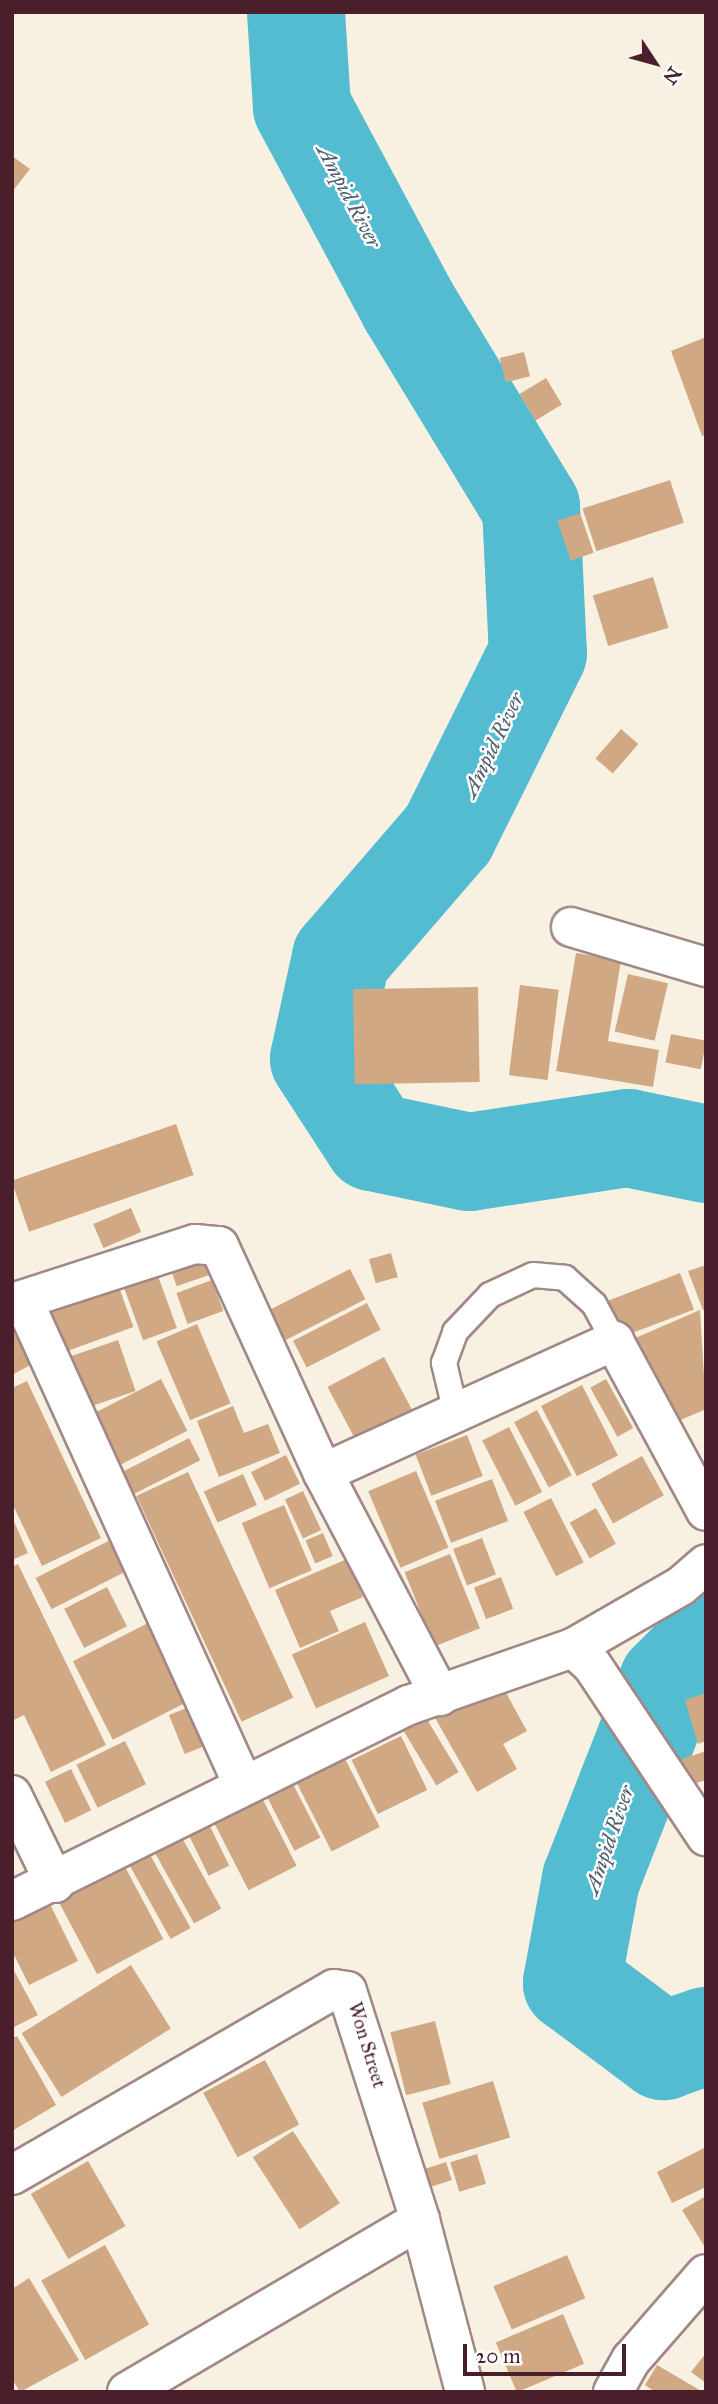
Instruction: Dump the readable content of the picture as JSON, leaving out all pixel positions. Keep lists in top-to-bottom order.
{
  "streets": {
    "street": ["Won Street"]
  },
  "water": ["Ampid River"],
  "scale_bar": "20 m",
  "north": "bottom right"
}
